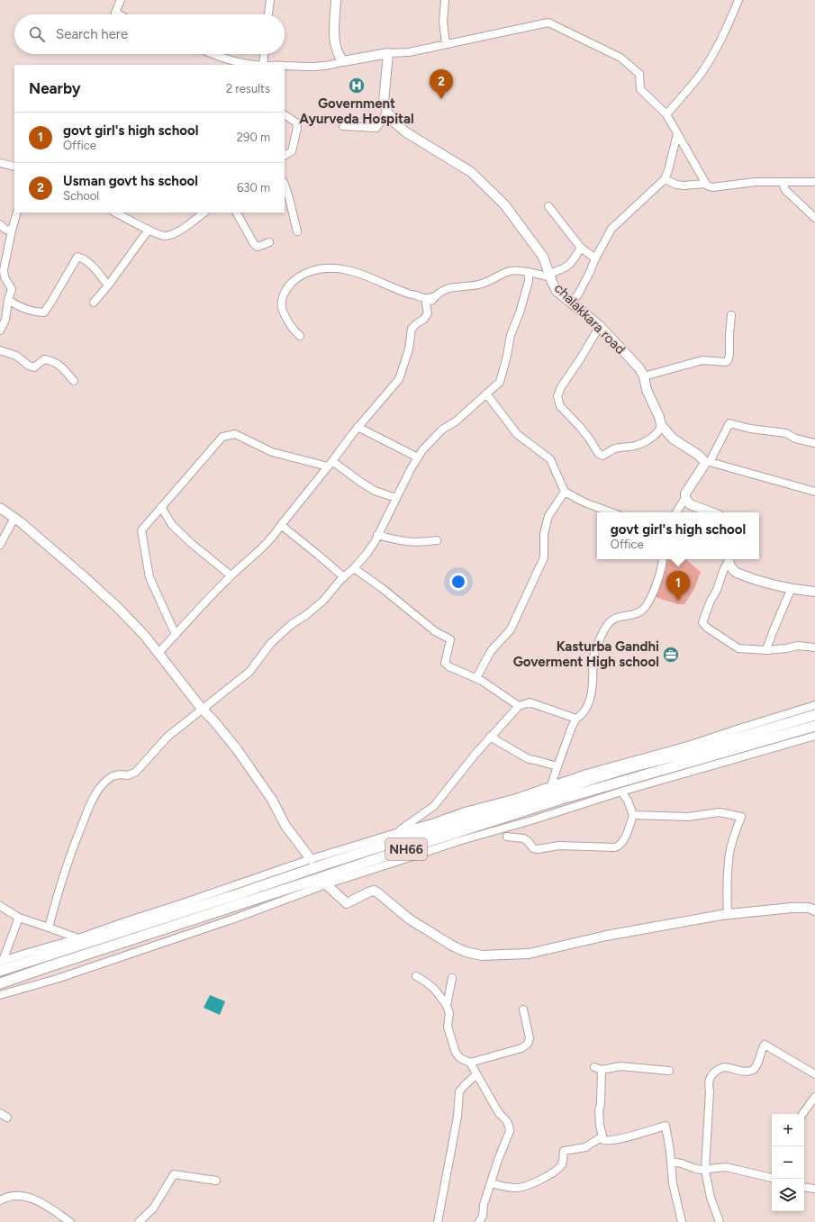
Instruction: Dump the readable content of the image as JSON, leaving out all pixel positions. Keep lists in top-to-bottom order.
{
  "streets": {
    "highway": ["NH66"],
    "main road": ["chalakkara road"]
  },
  "places": {
    "hospital": ["Government Ayurveda Hospital"],
    "office": ["Kasturba Gandhi Goverment High school"]
  },
  "page": {
    "search": "Search here",
    "heading": ["Nearby", "2 results"],
    "pins": ["2", "1"],
    "list": [
      {
        "mark": "1",
        "name": "govt girl's high school",
        "note": "Office",
        "value": "290 m"
      },
      {
        "mark": "2",
        "name": "Usman govt hs school",
        "note": "School",
        "value": "630 m"
      }
    ],
    "popup": ["govt girl's high school", "Office"],
    "map_buttons": ["+", "−"]
  }
}
